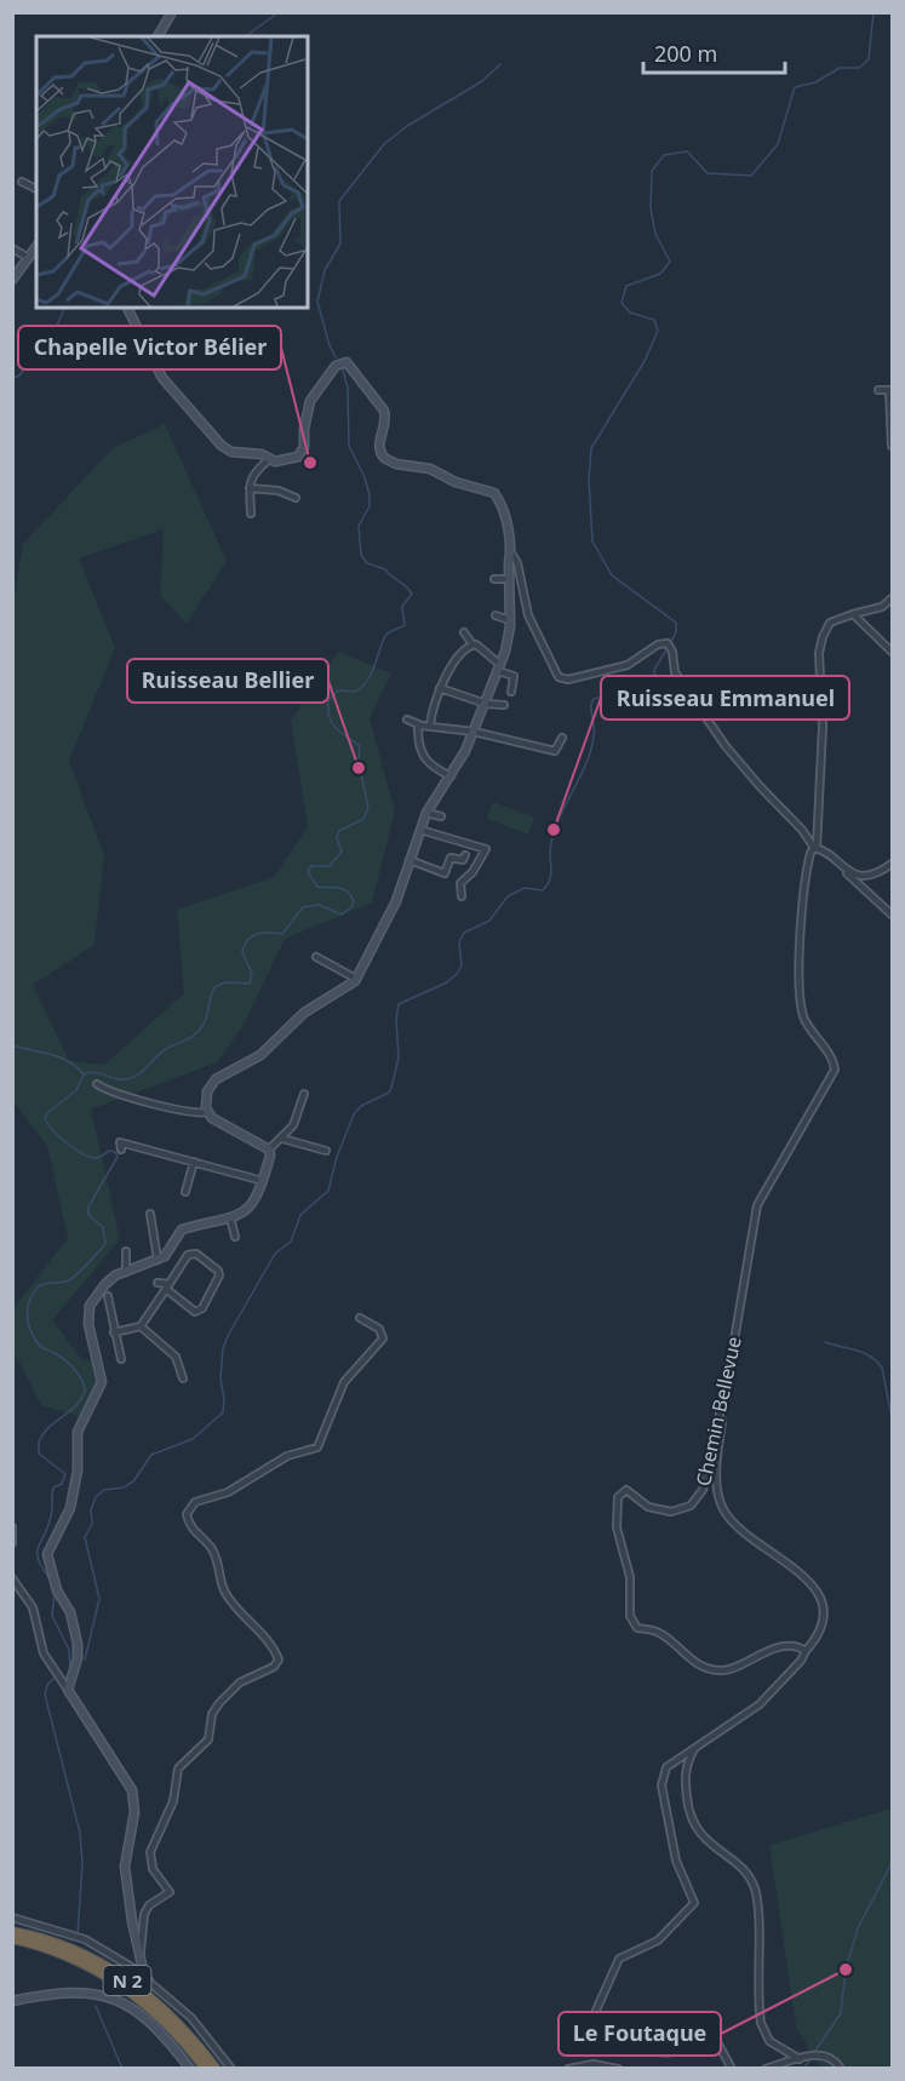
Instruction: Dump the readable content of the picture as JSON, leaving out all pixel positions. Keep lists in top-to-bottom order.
{
  "streets": {
    "highway": ["N 2"],
    "street": ["Chemin Bellevue"]
  },
  "places": [
    "Chapelle Victor Bélier",
    "Ruisseau Bellier",
    "Ruisseau Emmanuel",
    "Le Foutaque"
  ],
  "scale_bar": "200 m"
}
